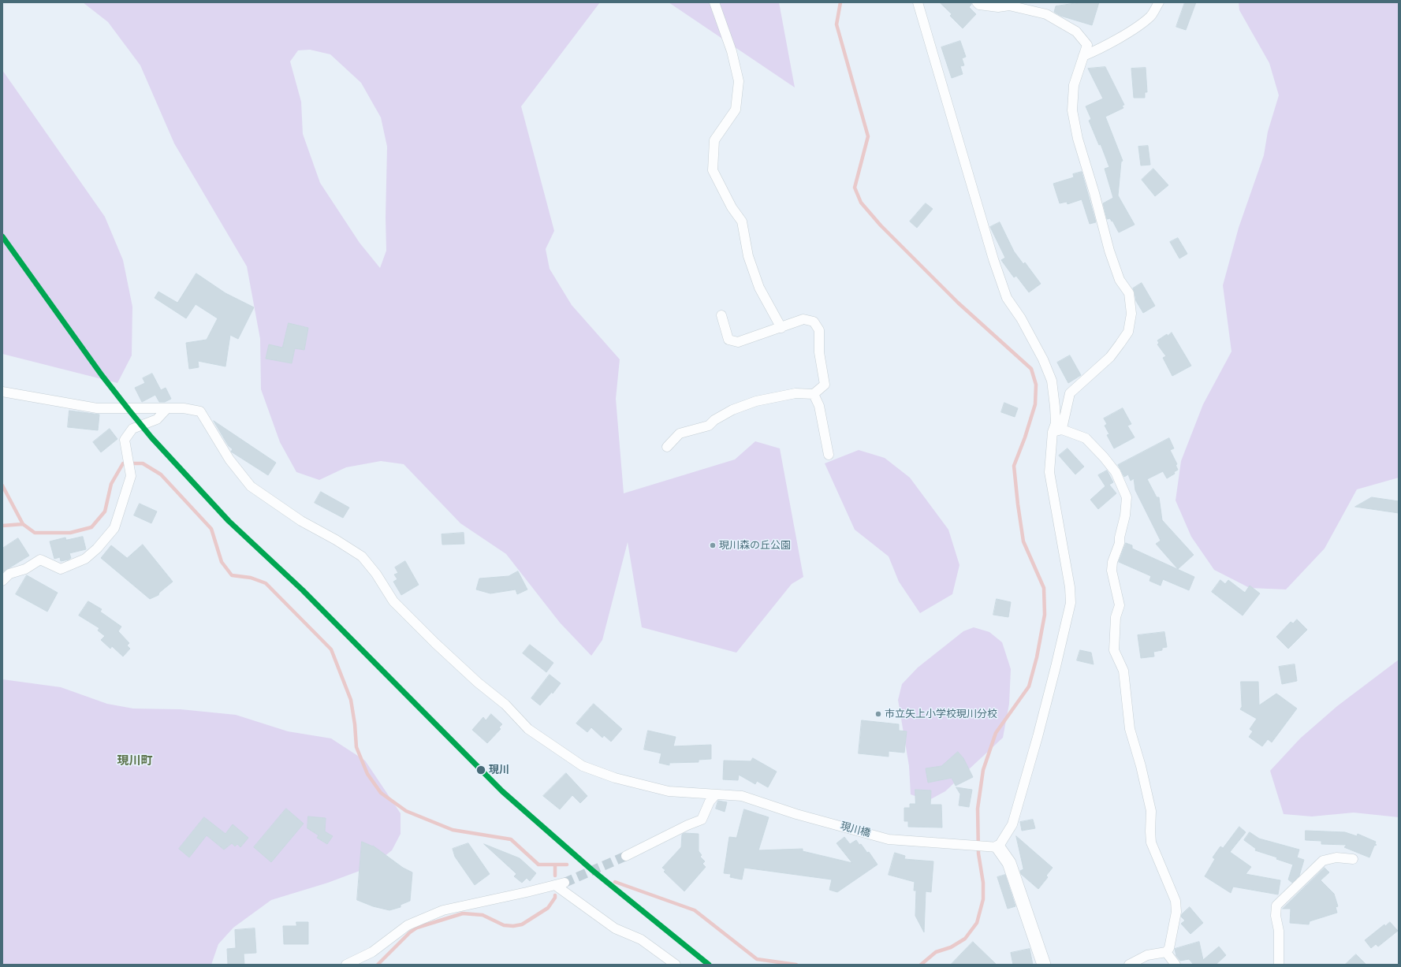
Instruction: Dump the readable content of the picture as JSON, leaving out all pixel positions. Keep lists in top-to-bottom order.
{
  "streets": {
    "street": ["現川橋"]
  },
  "districts": ["現川町"],
  "places": ["現川森の丘公園", "市立矢上小学校現川分校", "現川"]
}
